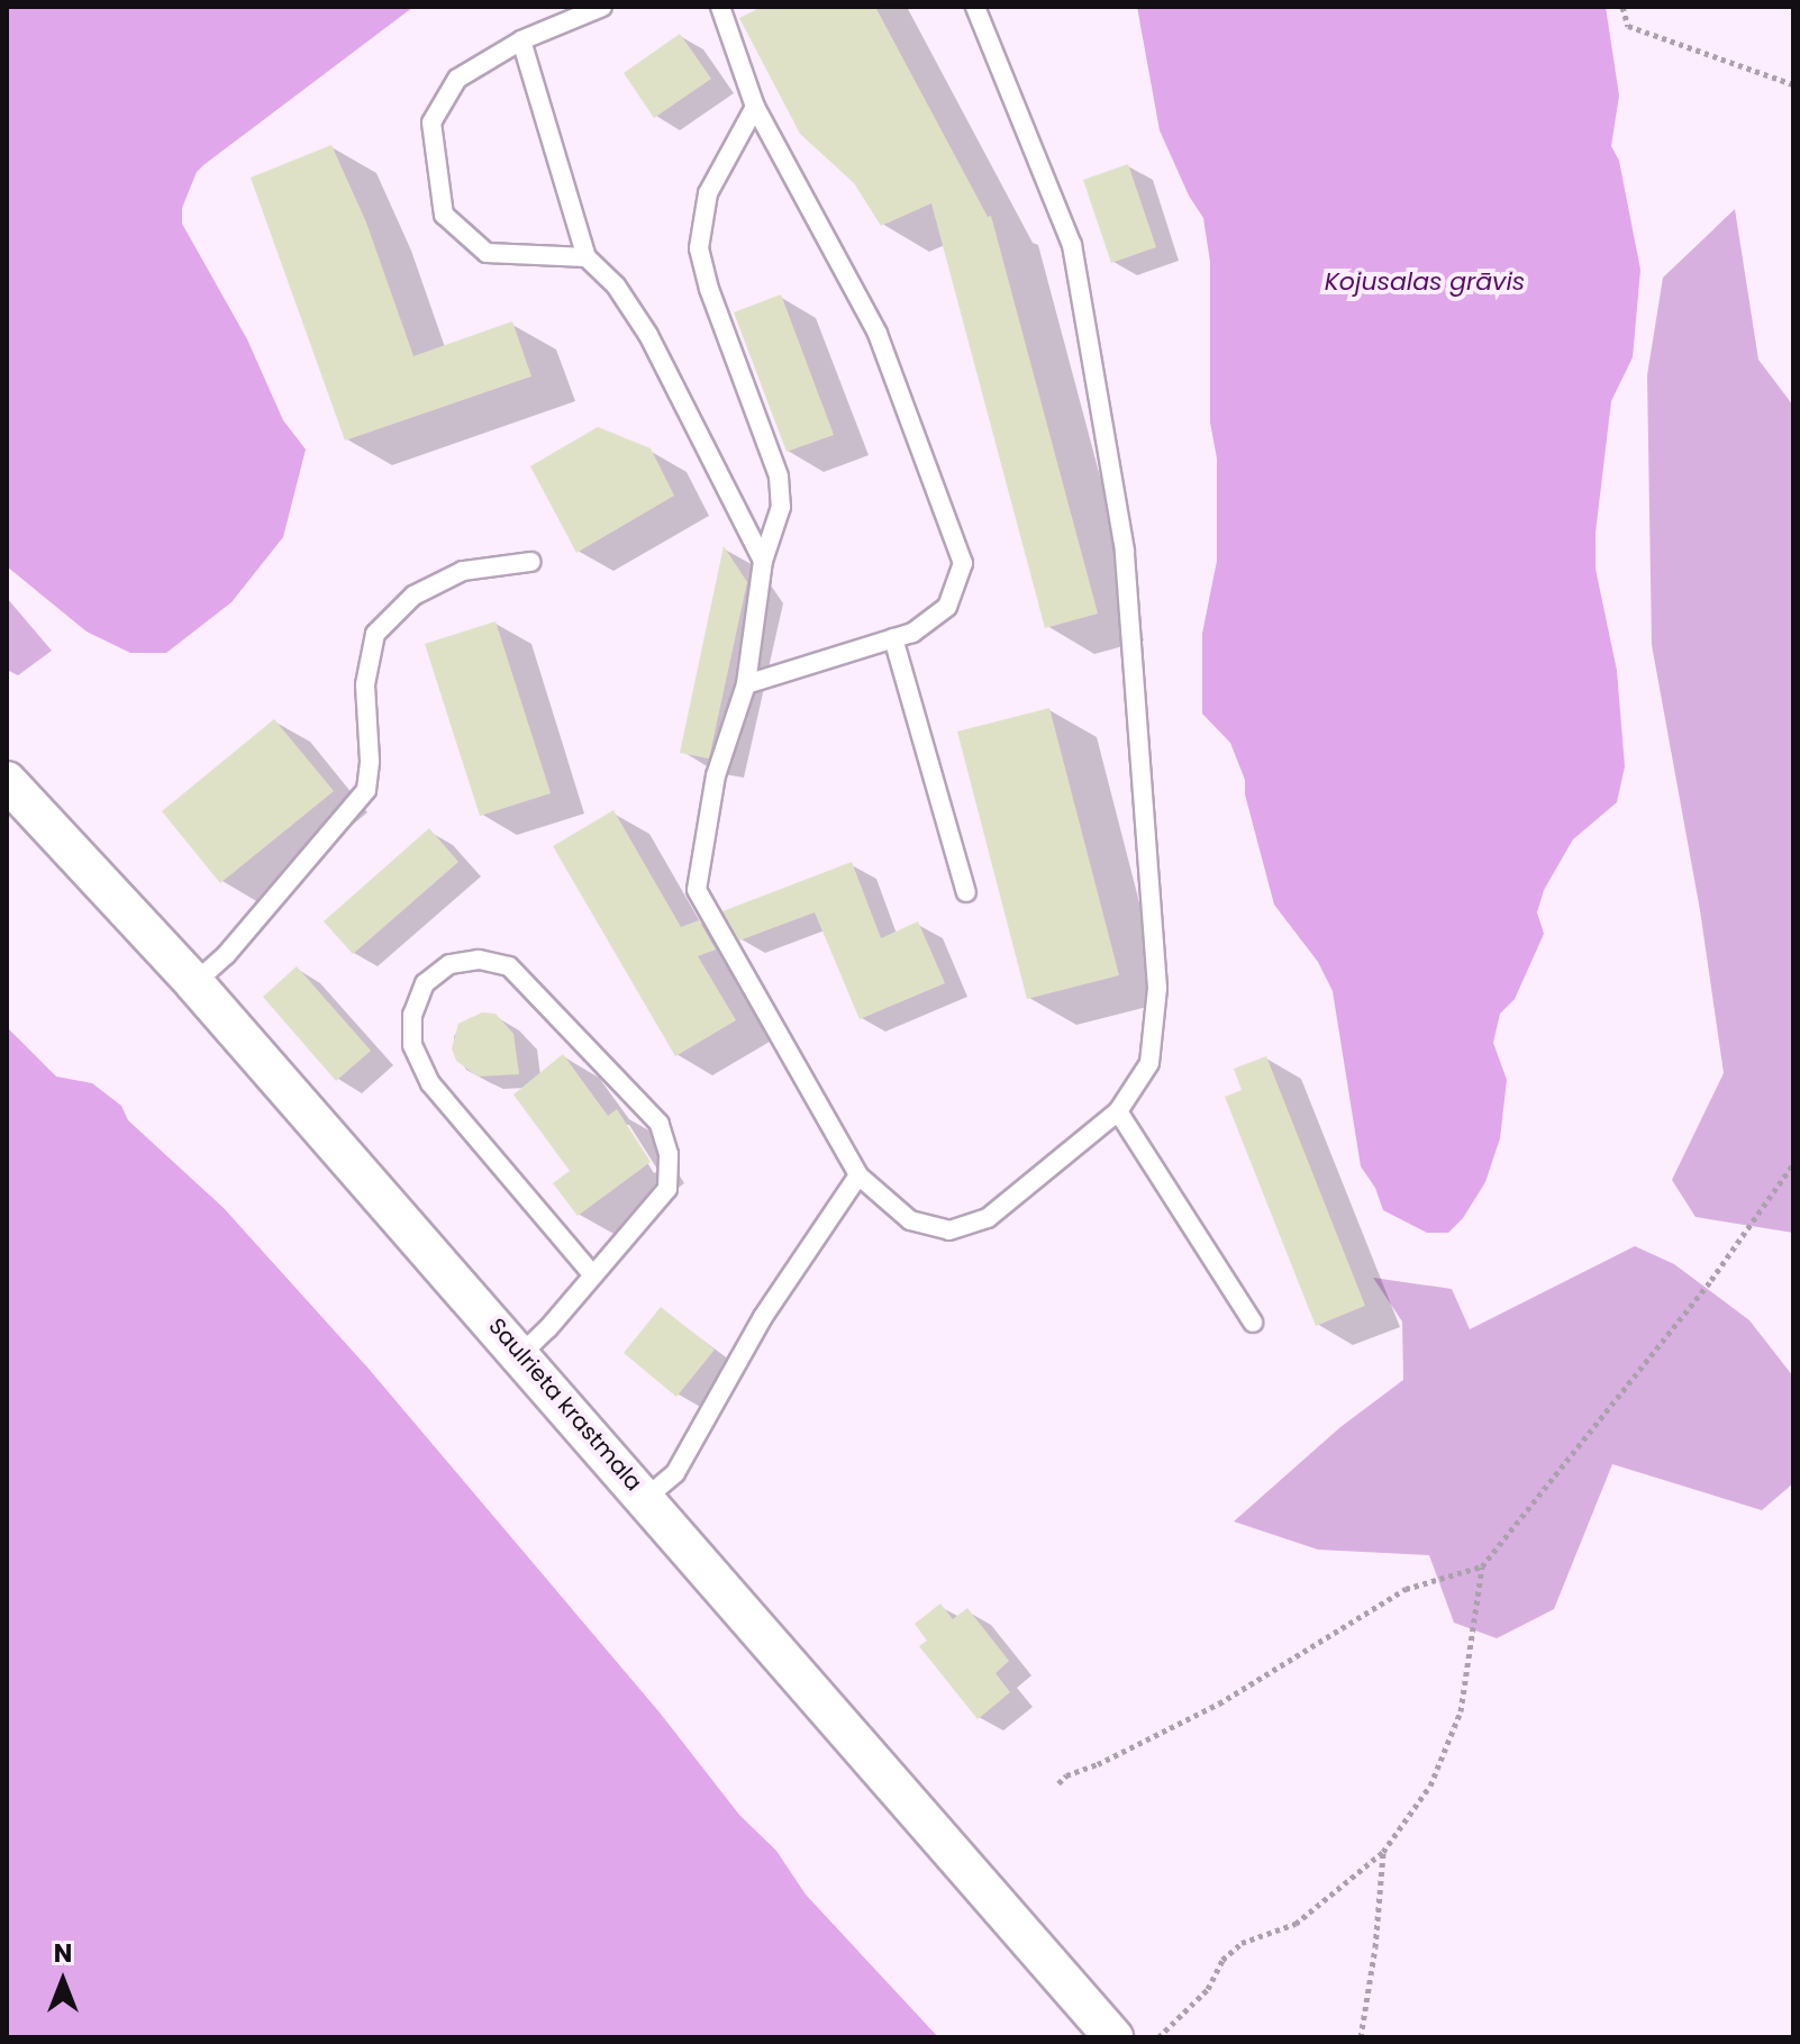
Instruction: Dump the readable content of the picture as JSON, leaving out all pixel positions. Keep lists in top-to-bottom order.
{
  "streets": {
    "street": ["Saulrieta krastmala"]
  },
  "water": ["Kojusalas grāvis"],
  "north": "top"
}
